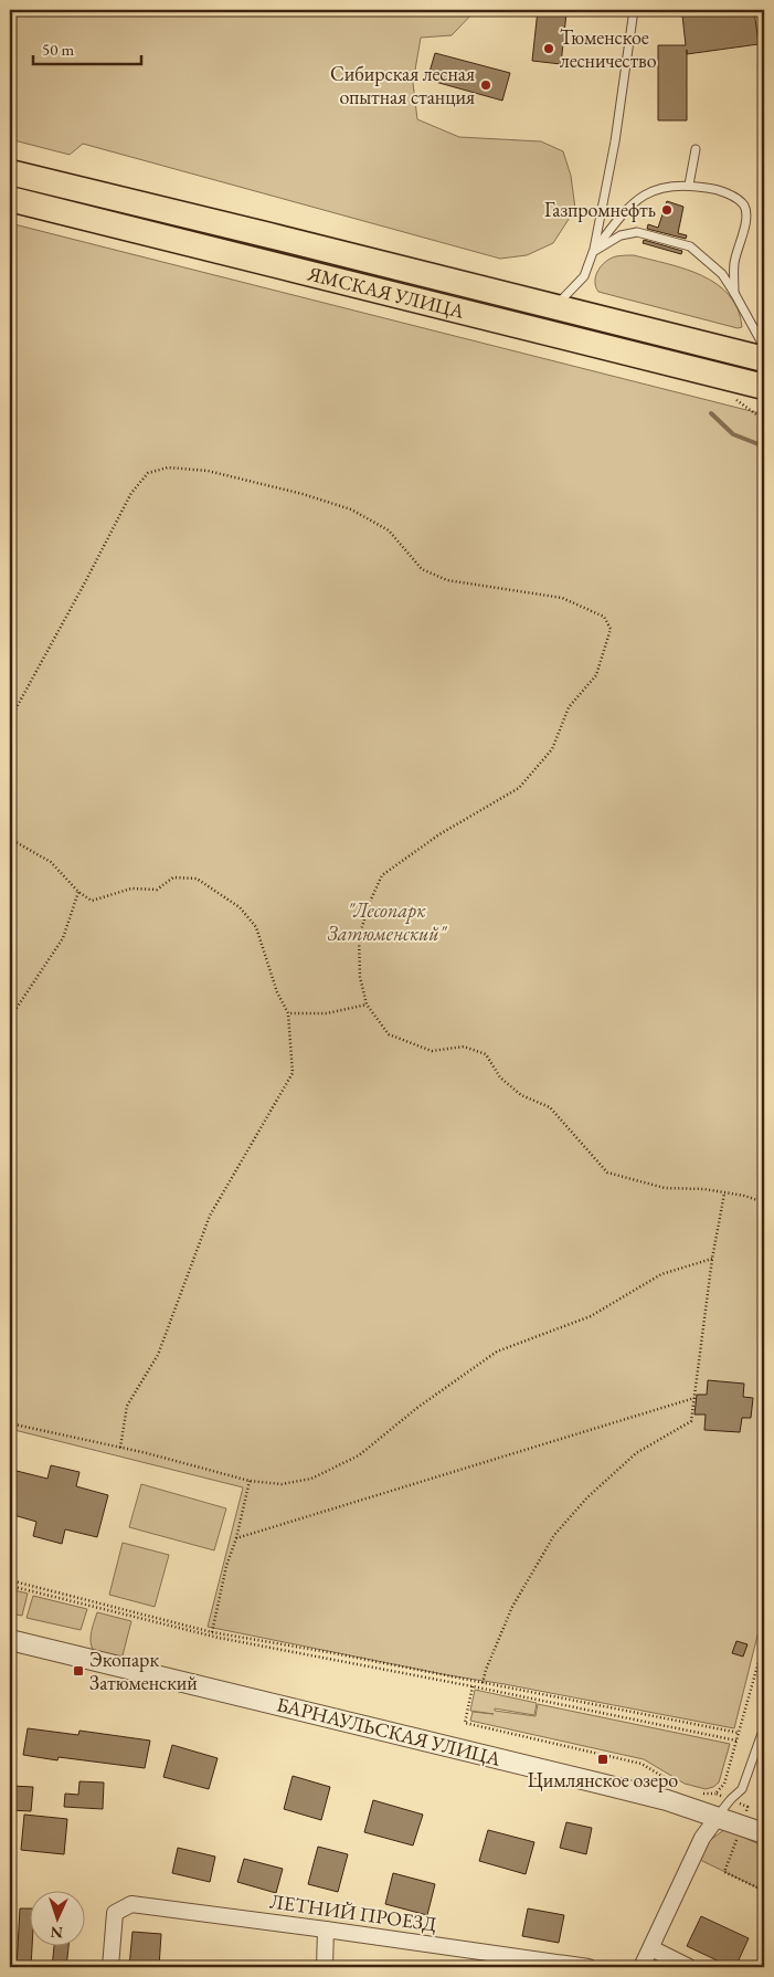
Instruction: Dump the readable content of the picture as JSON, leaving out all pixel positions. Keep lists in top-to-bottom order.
{
  "streets": {
    "main road": ["ЯМСКАЯ УЛИЦА"],
    "street": ["БАРНАУЛЬСКАЯ УЛИЦА", "ЛЕТНИЙ ПРОЕЗД"]
  },
  "parks": ["\"Лесопарк Затюменский\""],
  "places": {
    "other": ["Тюменское лесничество", "Сибирская лесная опытная станция", "Газпромнефть"],
    "transit": ["Экопарк Затюменский", "Цимлянское озеро"]
  },
  "scale_bar": "50 m",
  "north": "bottom"
}
